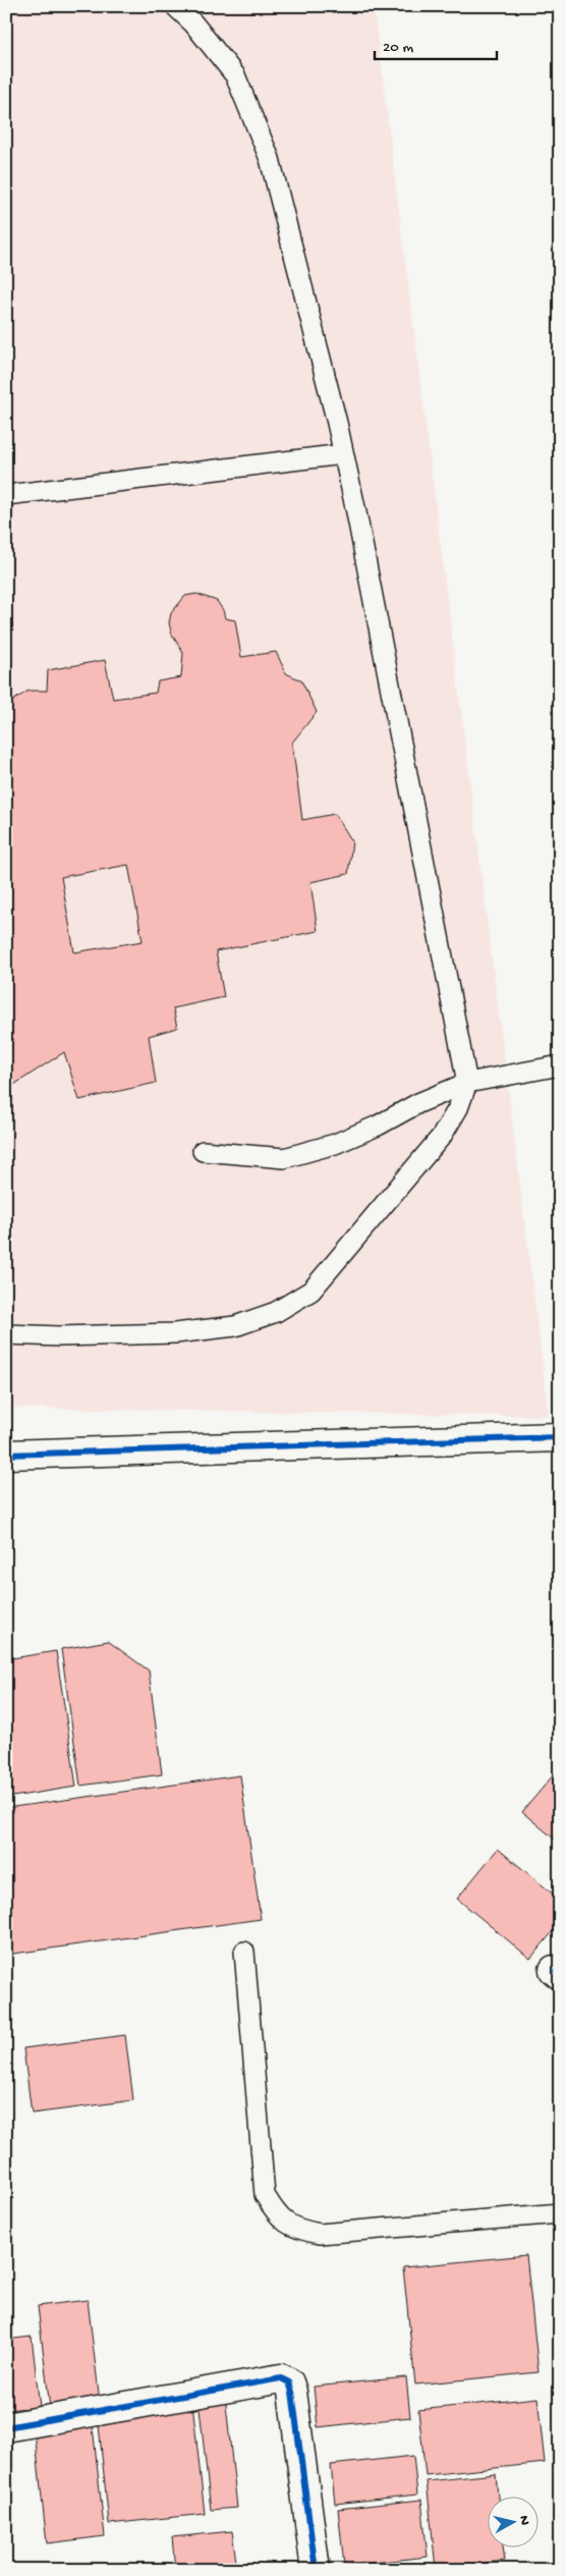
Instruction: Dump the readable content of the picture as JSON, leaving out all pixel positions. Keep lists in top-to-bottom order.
{
  "scale_bar": "20 m",
  "north": "right"
}
